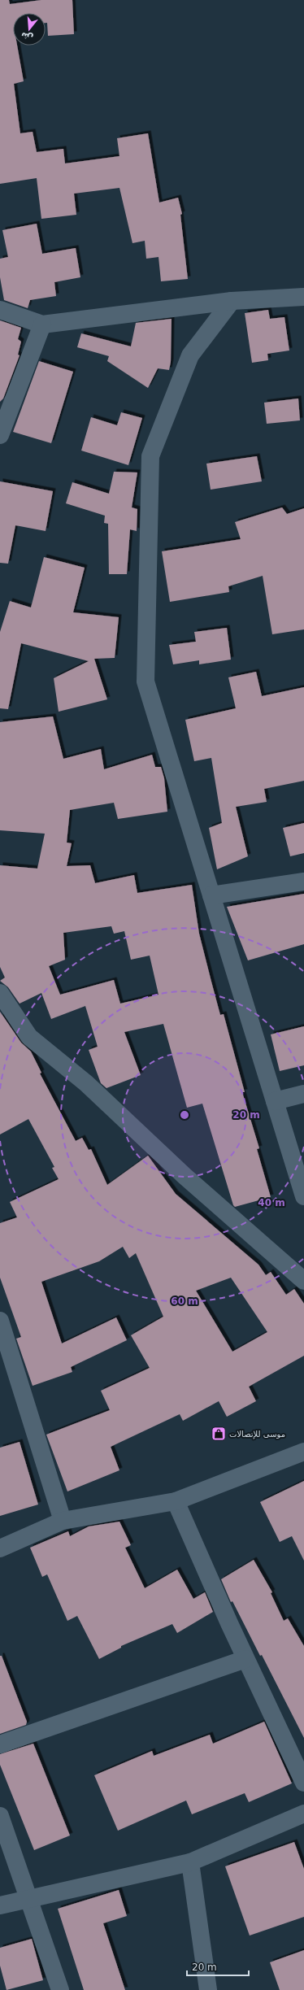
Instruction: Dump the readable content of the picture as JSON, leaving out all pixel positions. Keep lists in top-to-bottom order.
{
  "places": {
    "shop": ["موسى للإتصالات"]
  },
  "scale_bar": "20 m",
  "north": "bottom",
  "rings": ["20 m", "40 m", "60 m"]
}
